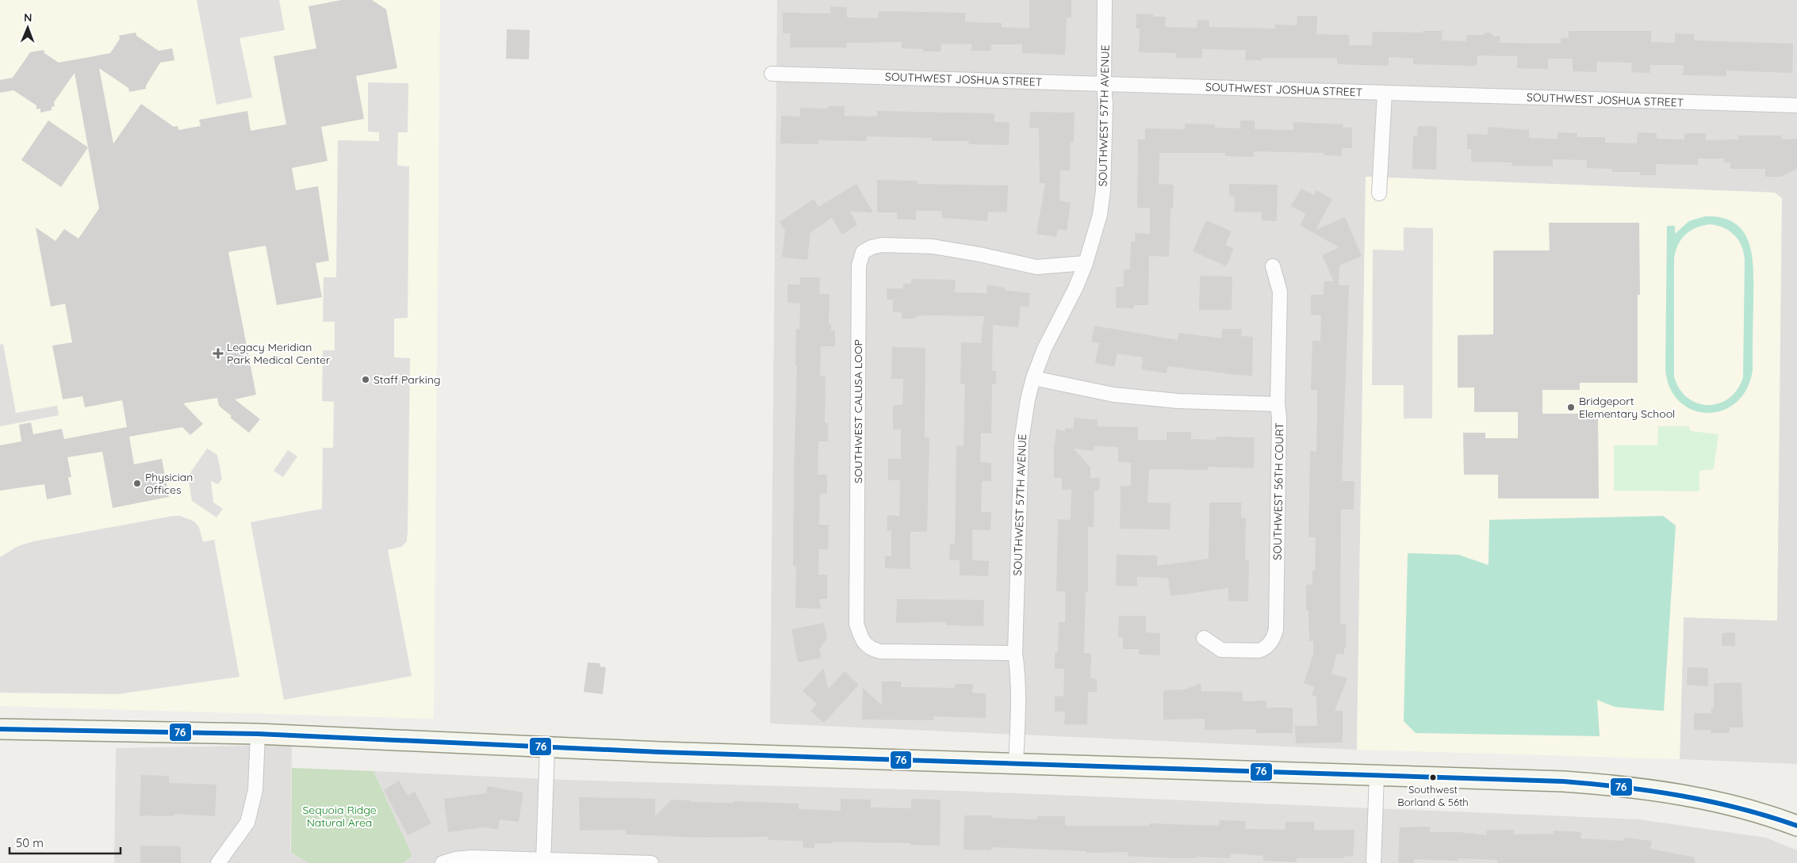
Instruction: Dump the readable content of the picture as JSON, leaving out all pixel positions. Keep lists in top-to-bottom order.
{
  "streets": {
    "street": [
      "SOUTHWEST JOSHUA STREET",
      "SOUTHWEST 57TH AVENUE",
      "SOUTHWEST CALUSA LOOP",
      "SOUTHWEST 56TH COURT"
    ]
  },
  "crossings": [
    ["SOUTHWEST JOSHUA STREET", "SOUTHWEST 57TH AVENUE"],
    ["SOUTHWEST 57TH AVENUE", "SOUTHWEST CALUSA LOOP"]
  ],
  "parks": ["Sequoia Ridge Natural Area"],
  "places": {
    "health": ["Legacy Meridian Park Medical Center"],
    "other": [
      "Staff Parking",
      "Bridgeport Elementary School",
      "Physician Offices",
      "Southwest Borland & 56th"
    ]
  },
  "lines": ["transit line 76"],
  "scale_bar": "50 m",
  "north": "top"
}
